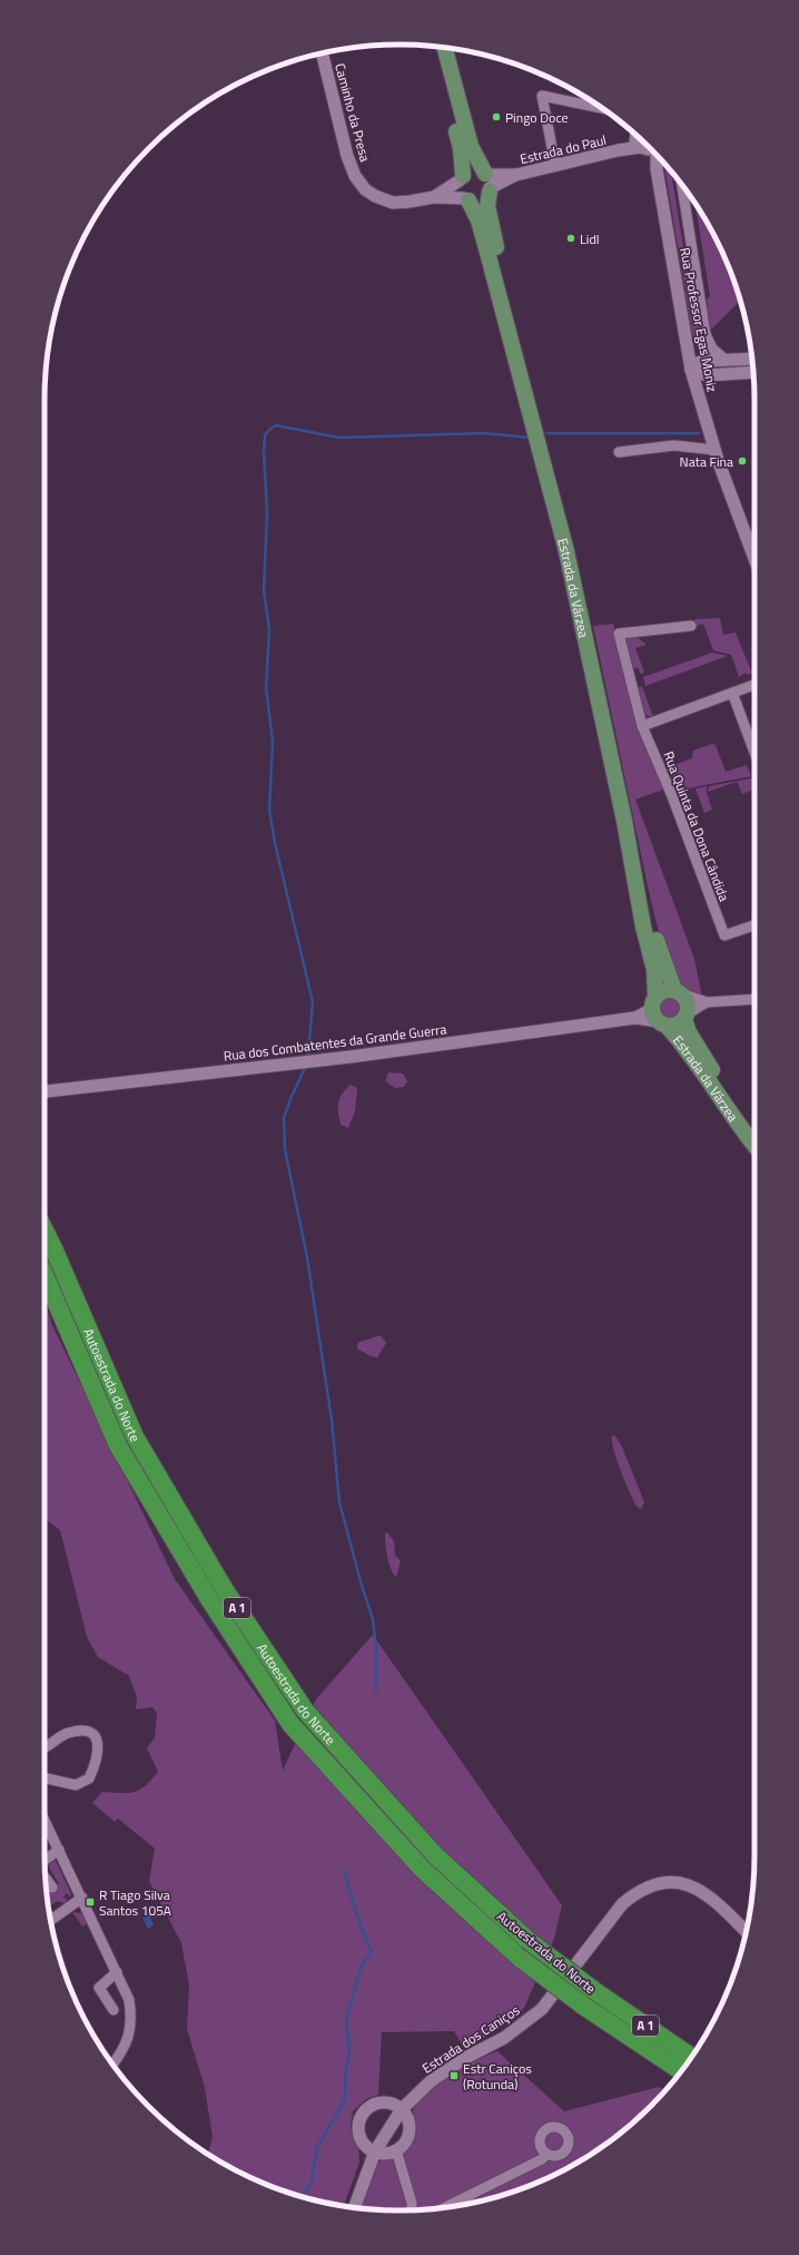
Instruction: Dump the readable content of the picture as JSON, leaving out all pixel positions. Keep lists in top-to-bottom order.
{
  "streets": {
    "highway": ["Autoestrada do Norte", "A 1"],
    "main road": ["Estrada da Várzea"],
    "street": [
      "Caminho da Presa",
      "Estrada do Paul",
      "Rua Professor Egas Moniz",
      "Rua Quinta da Dona Cândida",
      "Rua dos Combatentes da Grande Guerra",
      "Estrada dos Caniços"
    ]
  },
  "crossings": [
    ["Caminho da Presa", "Estrada do Paul"],
    ["Caminho da Presa", "Estrada da Várzea"],
    ["Estrada do Paul", "Rua Professor Egas Moniz"],
    ["Estrada do Paul", "Estrada da Várzea"],
    ["Estrada da Várzea", "Rua dos Combatentes da Grande Guerra"]
  ],
  "places": {
    "other": ["Pingo Doce", "Lidl", "Nata Fina"],
    "transit": ["R Tiago Silva Santos 105A", "Estr Caniços (Rotunda)"]
  }
}
